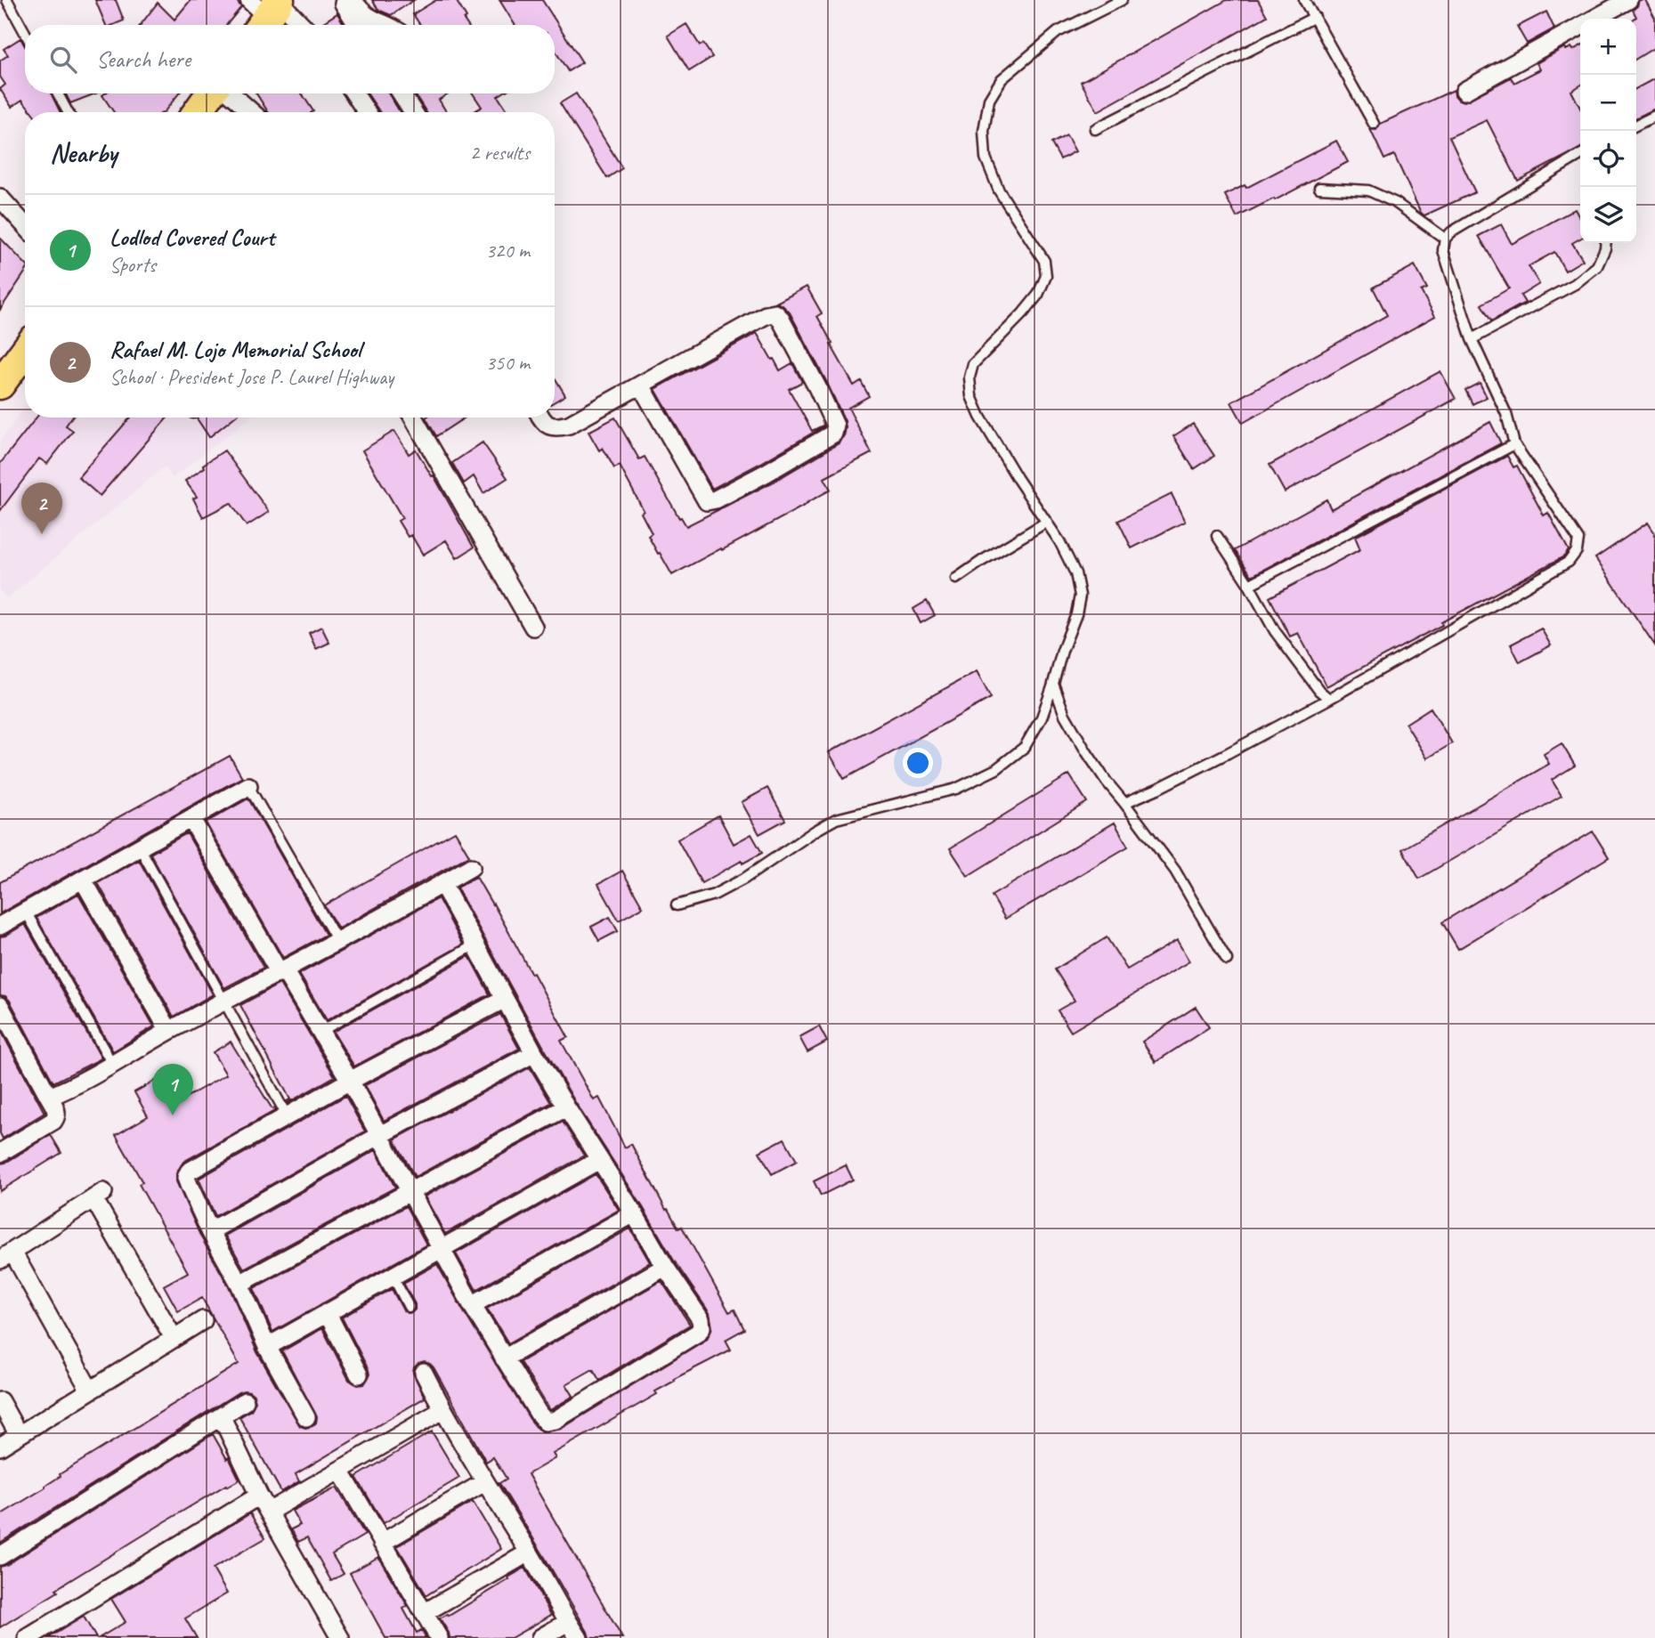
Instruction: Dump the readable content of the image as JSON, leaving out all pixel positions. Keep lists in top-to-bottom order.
{
  "page": {
    "map_buttons": ["+", "−"],
    "search": "Search here",
    "heading": ["Nearby", "2 results"],
    "list": [
      {
        "mark": "1",
        "name": "Lodlod Covered Court",
        "note": "Sports",
        "value": "320 m"
      },
      {
        "mark": "2",
        "name": "Rafael M. Lojo Memorial School",
        "note": "School · President Jose P. Laurel Highway",
        "value": "350 m"
      }
    ],
    "pins": ["2", "1"]
  }
}
